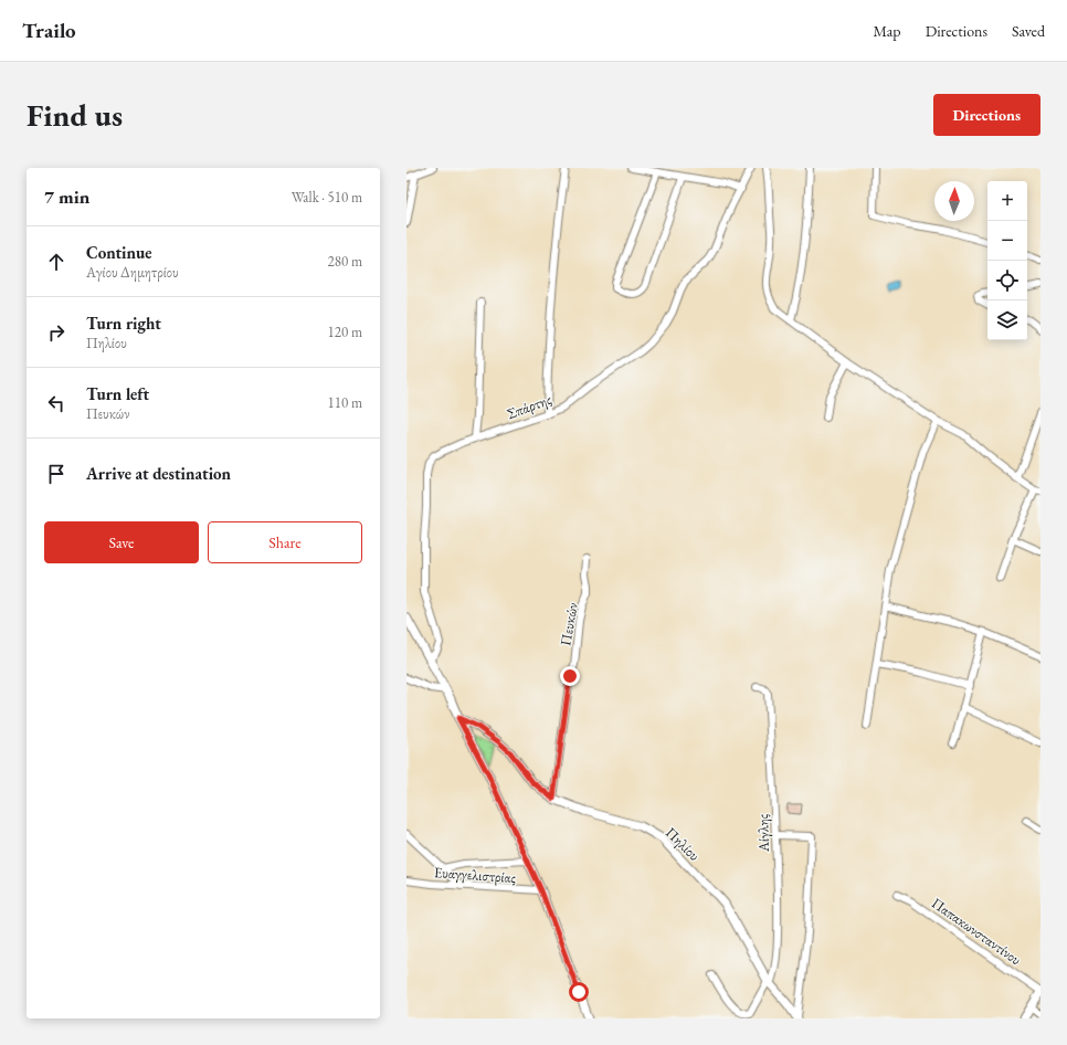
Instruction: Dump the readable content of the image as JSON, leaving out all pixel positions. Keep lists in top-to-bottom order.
{
  "streets": {
    "street": [
      "Σπάρτης",
      "Πευκών",
      "Αίγλης",
      "Πηλίου",
      "Ευαγγελιστρίας",
      "Παπακωνσταντίνου"
    ]
  },
  "crossings": [
    ["Πευκών", "Πηλίου"],
    ["Αίγλης", "Πηλίου"]
  ],
  "north": "top",
  "page": {
    "header": "Trailo",
    "nav": ["Map", "Directions", "Saved"],
    "buttons": [
      "Directions",
      ["Save", "Share"]
    ],
    "title": "Find us",
    "heading": ["7 min", "Walk · 510 m"],
    "map_buttons": ["+", "−"],
    "list": [
      ["Continue", "Αγίου Δημητρίου", "280 m"],
      ["Turn right", "Πηλίου", "120 m"],
      ["Turn left", "Πευκών", "110 m"],
      "Arrive at destination"
    ]
  }
}
